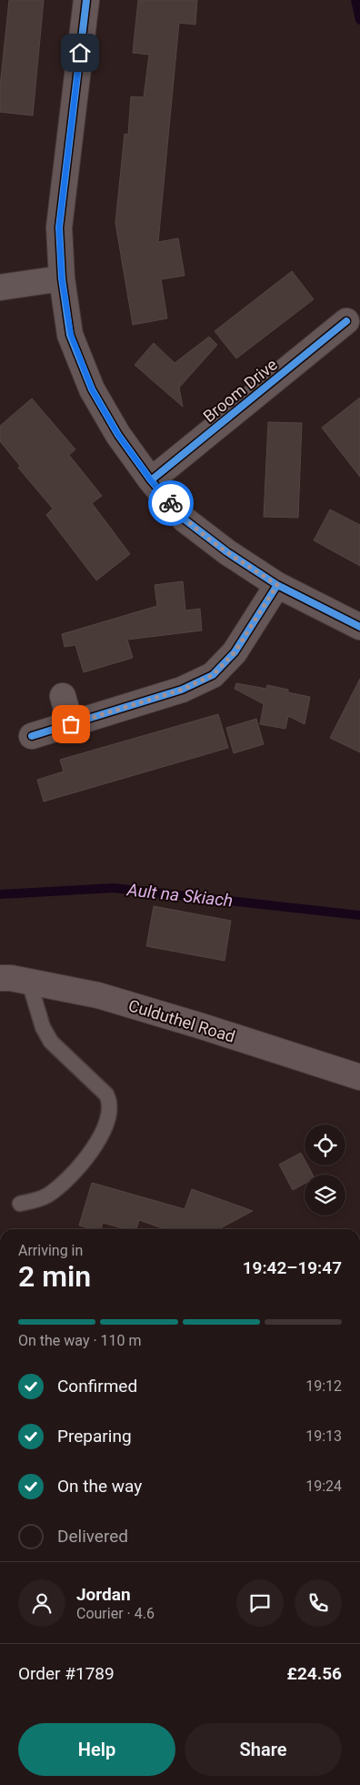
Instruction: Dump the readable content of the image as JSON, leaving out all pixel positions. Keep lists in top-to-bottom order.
{
  "streets": {
    "main road": ["Culduthel Road"],
    "street": ["Broom Drive"]
  },
  "water": ["Ault na Skiach"],
  "page": {
    "heading": ["2 min", "Arriving in", "19:42–19:47"],
    "panel": [
      "Jordan",
      "Courier · 4.6",
      "Order #1789",
      "£24.56"
    ],
    "bar": "On the way · 110 m",
    "list": [
      ["Confirmed", "19:12"],
      ["Preparing", "19:13"],
      ["On the way", "19:24"],
      "Delivered"
    ],
    "buttons": ["Help", "Share"]
  }
}
